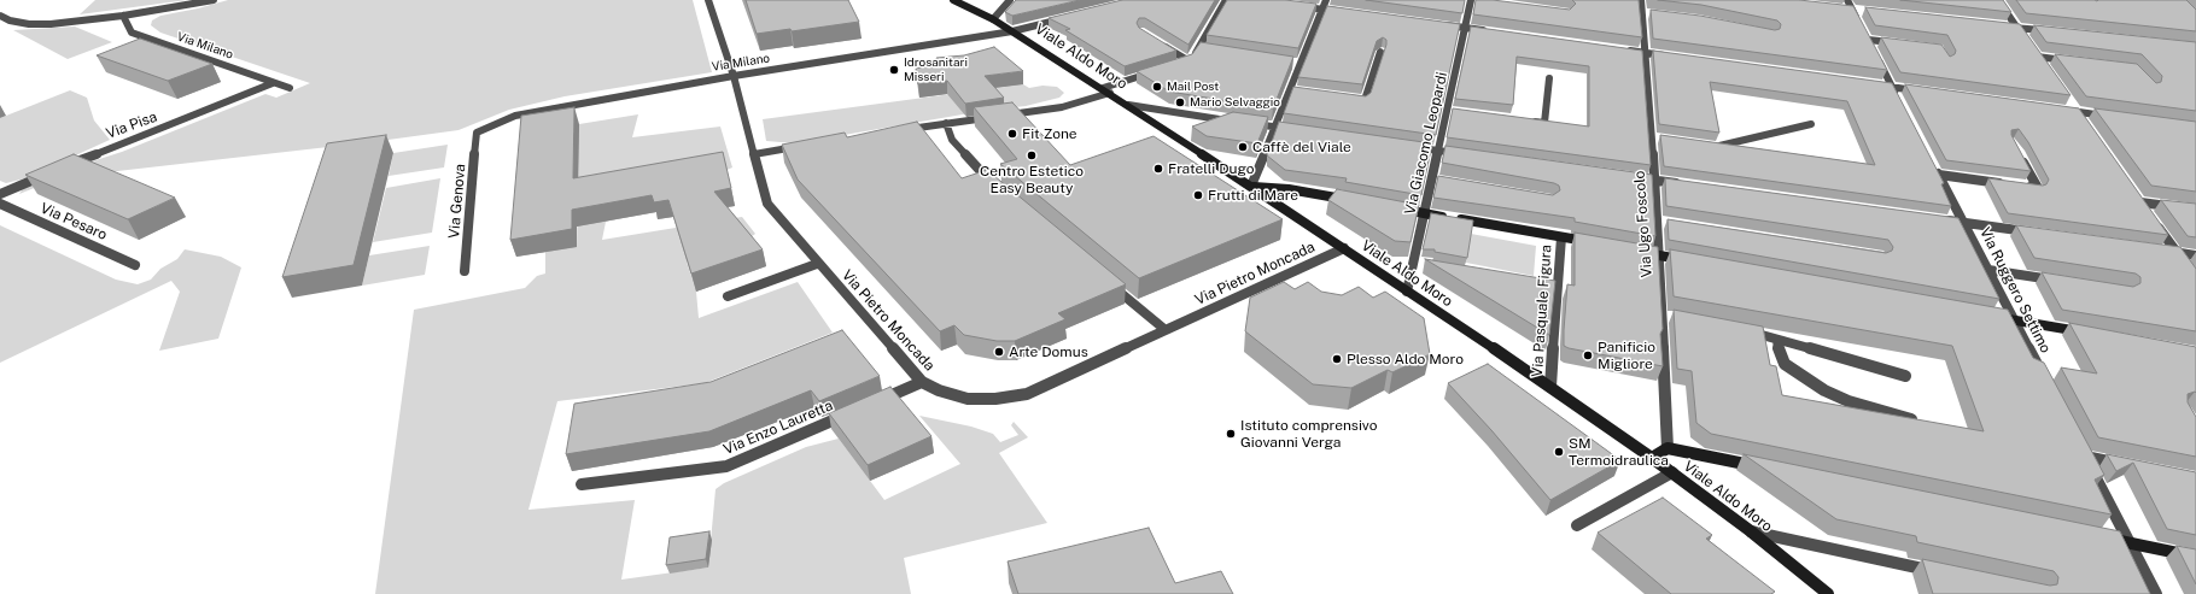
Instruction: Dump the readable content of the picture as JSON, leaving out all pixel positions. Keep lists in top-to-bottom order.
{
  "streets": {
    "street": [
      "Via Milano",
      "Viale Aldo Moro",
      "Via Pisa",
      "Via Giacomo Leopardi",
      "Via Genova",
      "Via Pesaro",
      "Via Ugo Foscolo",
      "Via Pietro Moncada",
      "Via Ruggero Settimo",
      "Via Pasquale Figura",
      "Via Enzo Lauretta"
    ]
  },
  "crossings": [
    ["Via Milano", "Viale Aldo Moro"],
    ["Via Milano", "Via Pisa"],
    ["Via Milano", "Via Genova"],
    ["Via Milano", "Via Pietro Moncada"],
    ["Viale Aldo Moro", "Via Giacomo Leopardi"],
    ["Viale Aldo Moro", "Via Pietro Moncada"],
    ["Viale Aldo Moro", "Via Pasquale Figura"]
  ],
  "places": [
    "Idrosanitari Misseri",
    "Mail Post",
    "Mario Selvaggio",
    "Fit Zone",
    "Caffè del Viale",
    "Centro Estetico Easy Beauty",
    "Fratelli Dugo",
    "Frutti di Mare",
    "Arte Domus",
    "Panificio Migliore",
    "Plesso Aldo Moro",
    "Istituto comprensivo Giovanni Verga",
    "SM Termoidraulica"
  ]
}
